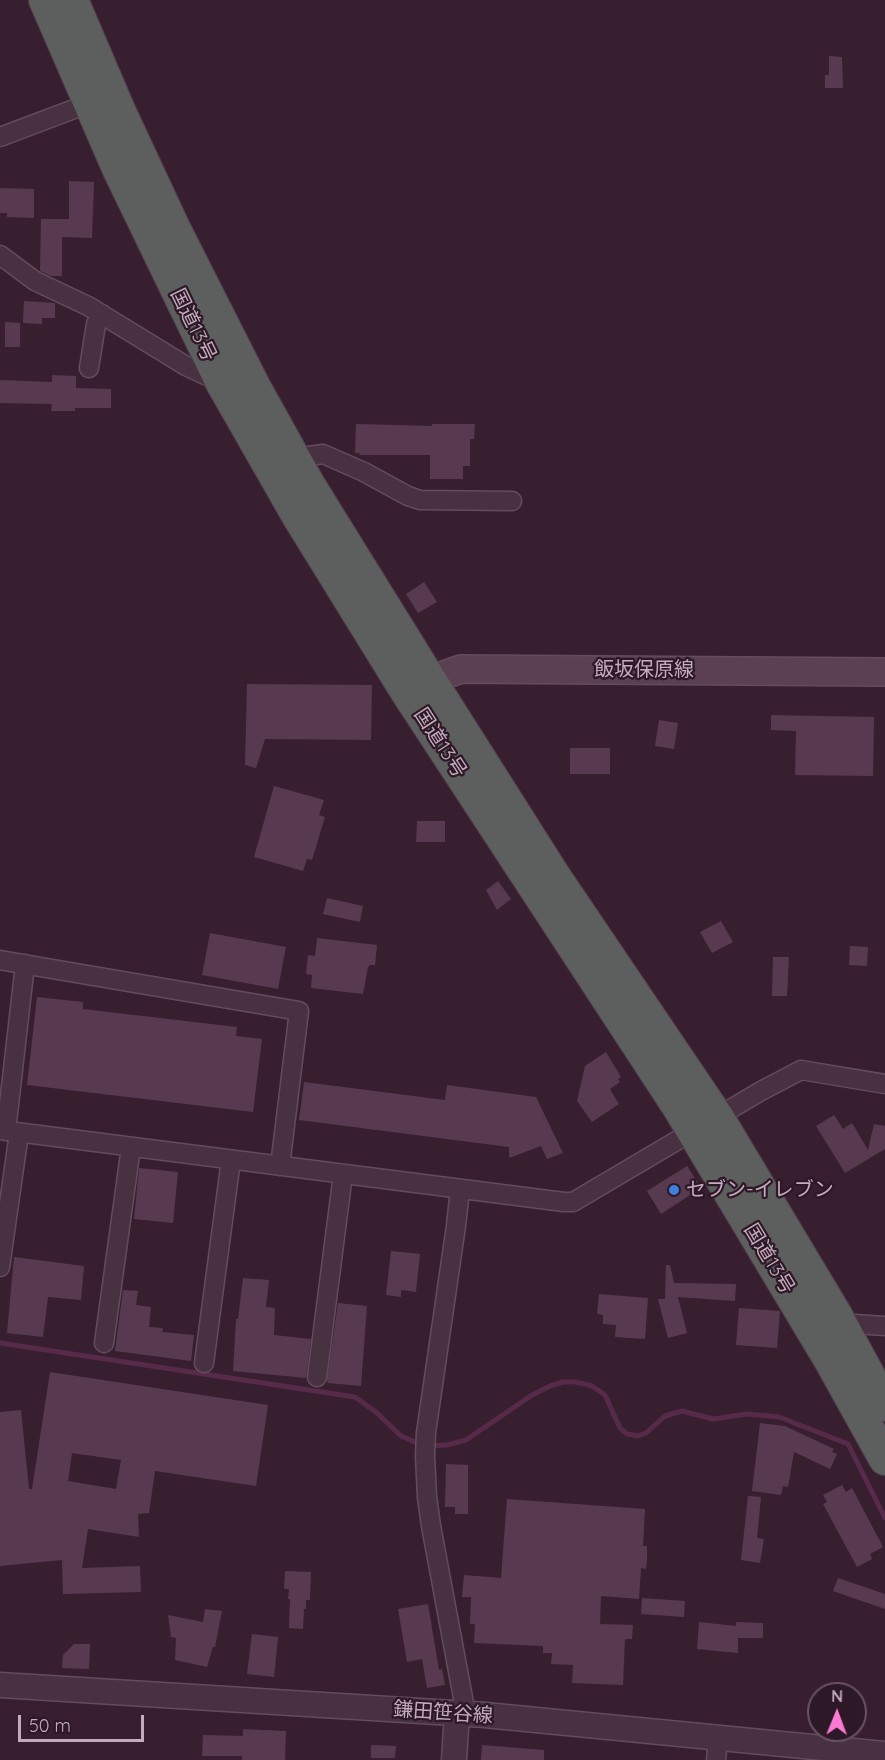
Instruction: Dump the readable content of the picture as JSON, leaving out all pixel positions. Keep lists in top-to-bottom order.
{
  "streets": {
    "highway": ["国道13号"],
    "main road": ["飯坂保原線"],
    "street": ["鎌田笹谷線"]
  },
  "crossings": [
    ["国道13号", "飯坂保原線"]
  ],
  "places": ["セブン-イレブン"],
  "scale_bar": "50 m",
  "north": "top"
}
